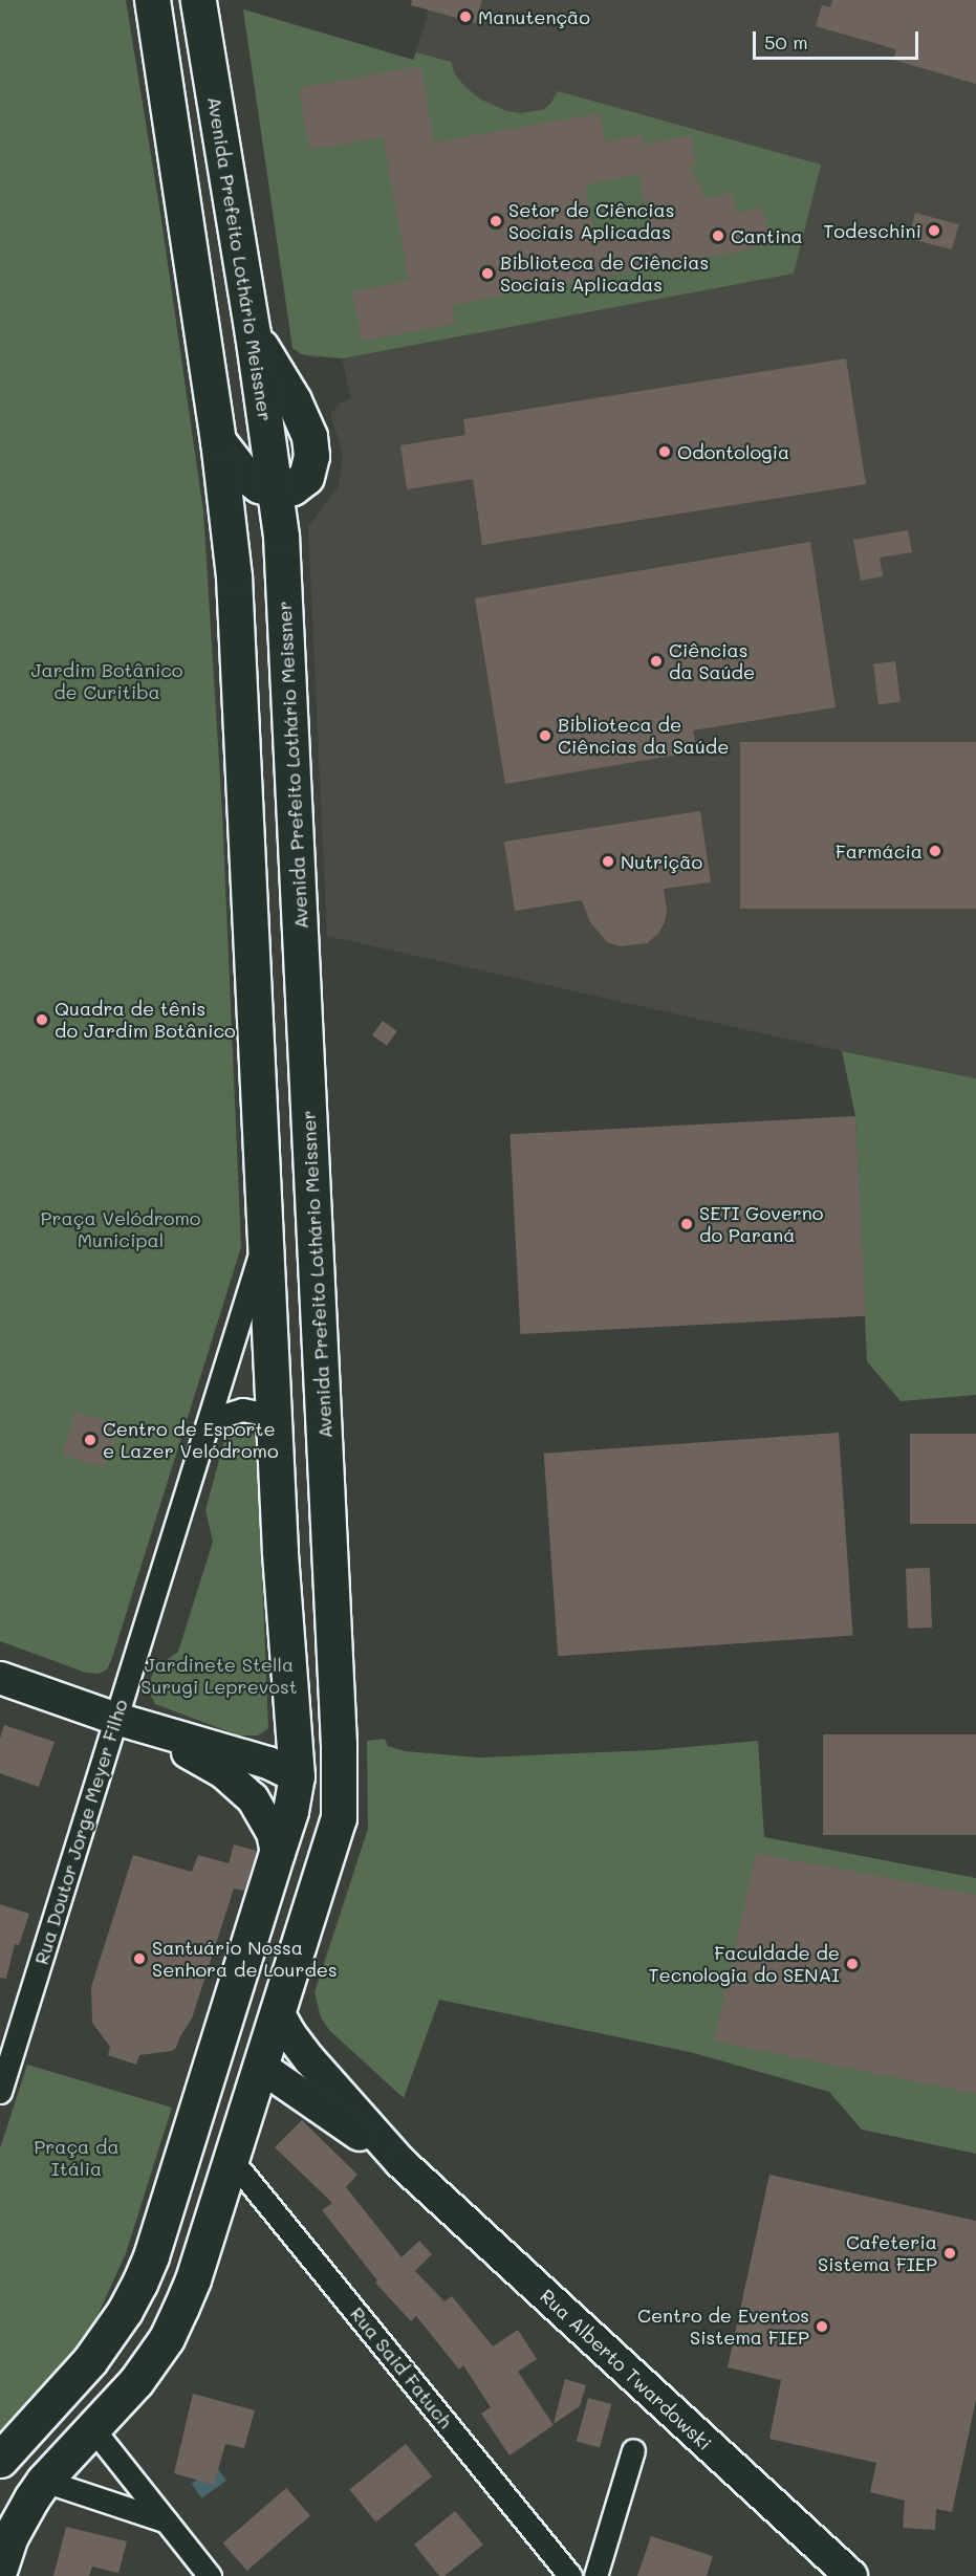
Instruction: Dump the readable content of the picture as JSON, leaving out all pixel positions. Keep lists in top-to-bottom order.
{
  "streets": {
    "main road": ["Avenida Prefeito Lothário Meissner", "Rua Alberto Twardowski"],
    "street": ["Rua Doutor Jorge Meyer Filho", "Rua Said Fatuch"]
  },
  "crossings": [
    ["Avenida Prefeito Lothário Meissner", "Rua Said Fatuch"],
    ["Avenida Prefeito Lothário Meissner", "Rua Alberto Twardowski"]
  ],
  "parks": [
    "Jardim Botânico de Curitiba",
    "Praça Velódromo Municipal",
    "Jardinete Stella Surugi Leprevost",
    "Praça da Itália"
  ],
  "places": [
    "Manutenção",
    "Setor de Ciências Sociais Aplicadas",
    "Todeschini",
    "Cantina",
    "Biblioteca de Ciências Sociais Aplicadas",
    "Odontologia",
    "Ciências da Saúde",
    "Biblioteca de Ciências da Saúde",
    "Farmácia",
    "Nutrição",
    "Quadra de tênis do Jardim Botânico",
    "SETI Governo do Paraná",
    "Centro de Esporte e Lazer Velódromo",
    "Santuário Nossa Senhora de Lourdes",
    "Faculdade de Tecnologia do SENAI",
    "Cafeteria Sistema FIEP",
    "Centro de Eventos Sistema FIEP"
  ],
  "scale_bar": "50 m"
}
